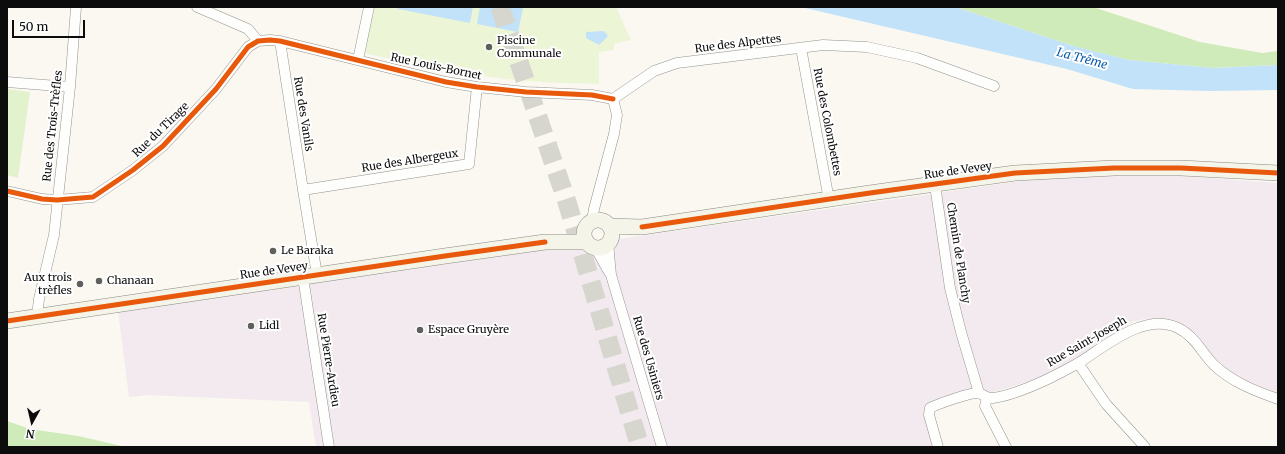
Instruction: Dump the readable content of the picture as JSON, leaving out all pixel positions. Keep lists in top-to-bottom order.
{
  "streets": {
    "main road": ["Rue de Vevey"],
    "street": [
      "Rue des Alpettes",
      "Rue Louis-Bornet",
      "Rue des Vanils",
      "Rue des Colombettes",
      "Rue des Trois-Trèfles",
      "Rue du Tirage",
      "Rue des Albergeux",
      "Chemin de Planchy",
      "Rue Saint-Joseph",
      "Rue des Usiniers",
      "Rue Pierre-Ardieu"
    ]
  },
  "crossings": [
    ["Rue des Alpettes", "Rue Louis-Bornet"],
    ["Rue des Alpettes", "Rue des Colombettes"],
    ["Rue Louis-Bornet", "Rue des Vanils"],
    ["Rue Louis-Bornet", "Rue du Tirage"],
    ["Rue Louis-Bornet", "Rue des Albergeux"],
    ["Rue des Vanils", "Rue des Albergeux"],
    ["Rue des Vanils", "Rue de Vevey"],
    ["Rue des Vanils", "Rue Pierre-Ardieu"],
    ["Rue des Colombettes", "Rue de Vevey"],
    ["Rue des Trois-Trèfles", "Rue du Tirage"],
    ["Rue des Trois-Trèfles", "Rue de Vevey"],
    ["Rue de Vevey", "Chemin de Planchy"],
    ["Rue de Vevey", "Rue des Usiniers"],
    ["Rue de Vevey", "Rue Pierre-Ardieu"],
    ["Chemin de Planchy", "Rue Saint-Joseph"]
  ],
  "water": ["La Trême"],
  "places": [
    "Piscine Communale",
    "Le Baraka",
    "Chanaan",
    "Aux trois trèfles",
    "Lidl",
    "Espace Gruyère"
  ],
  "scale_bar": "50 m",
  "north": "bottom"
}
